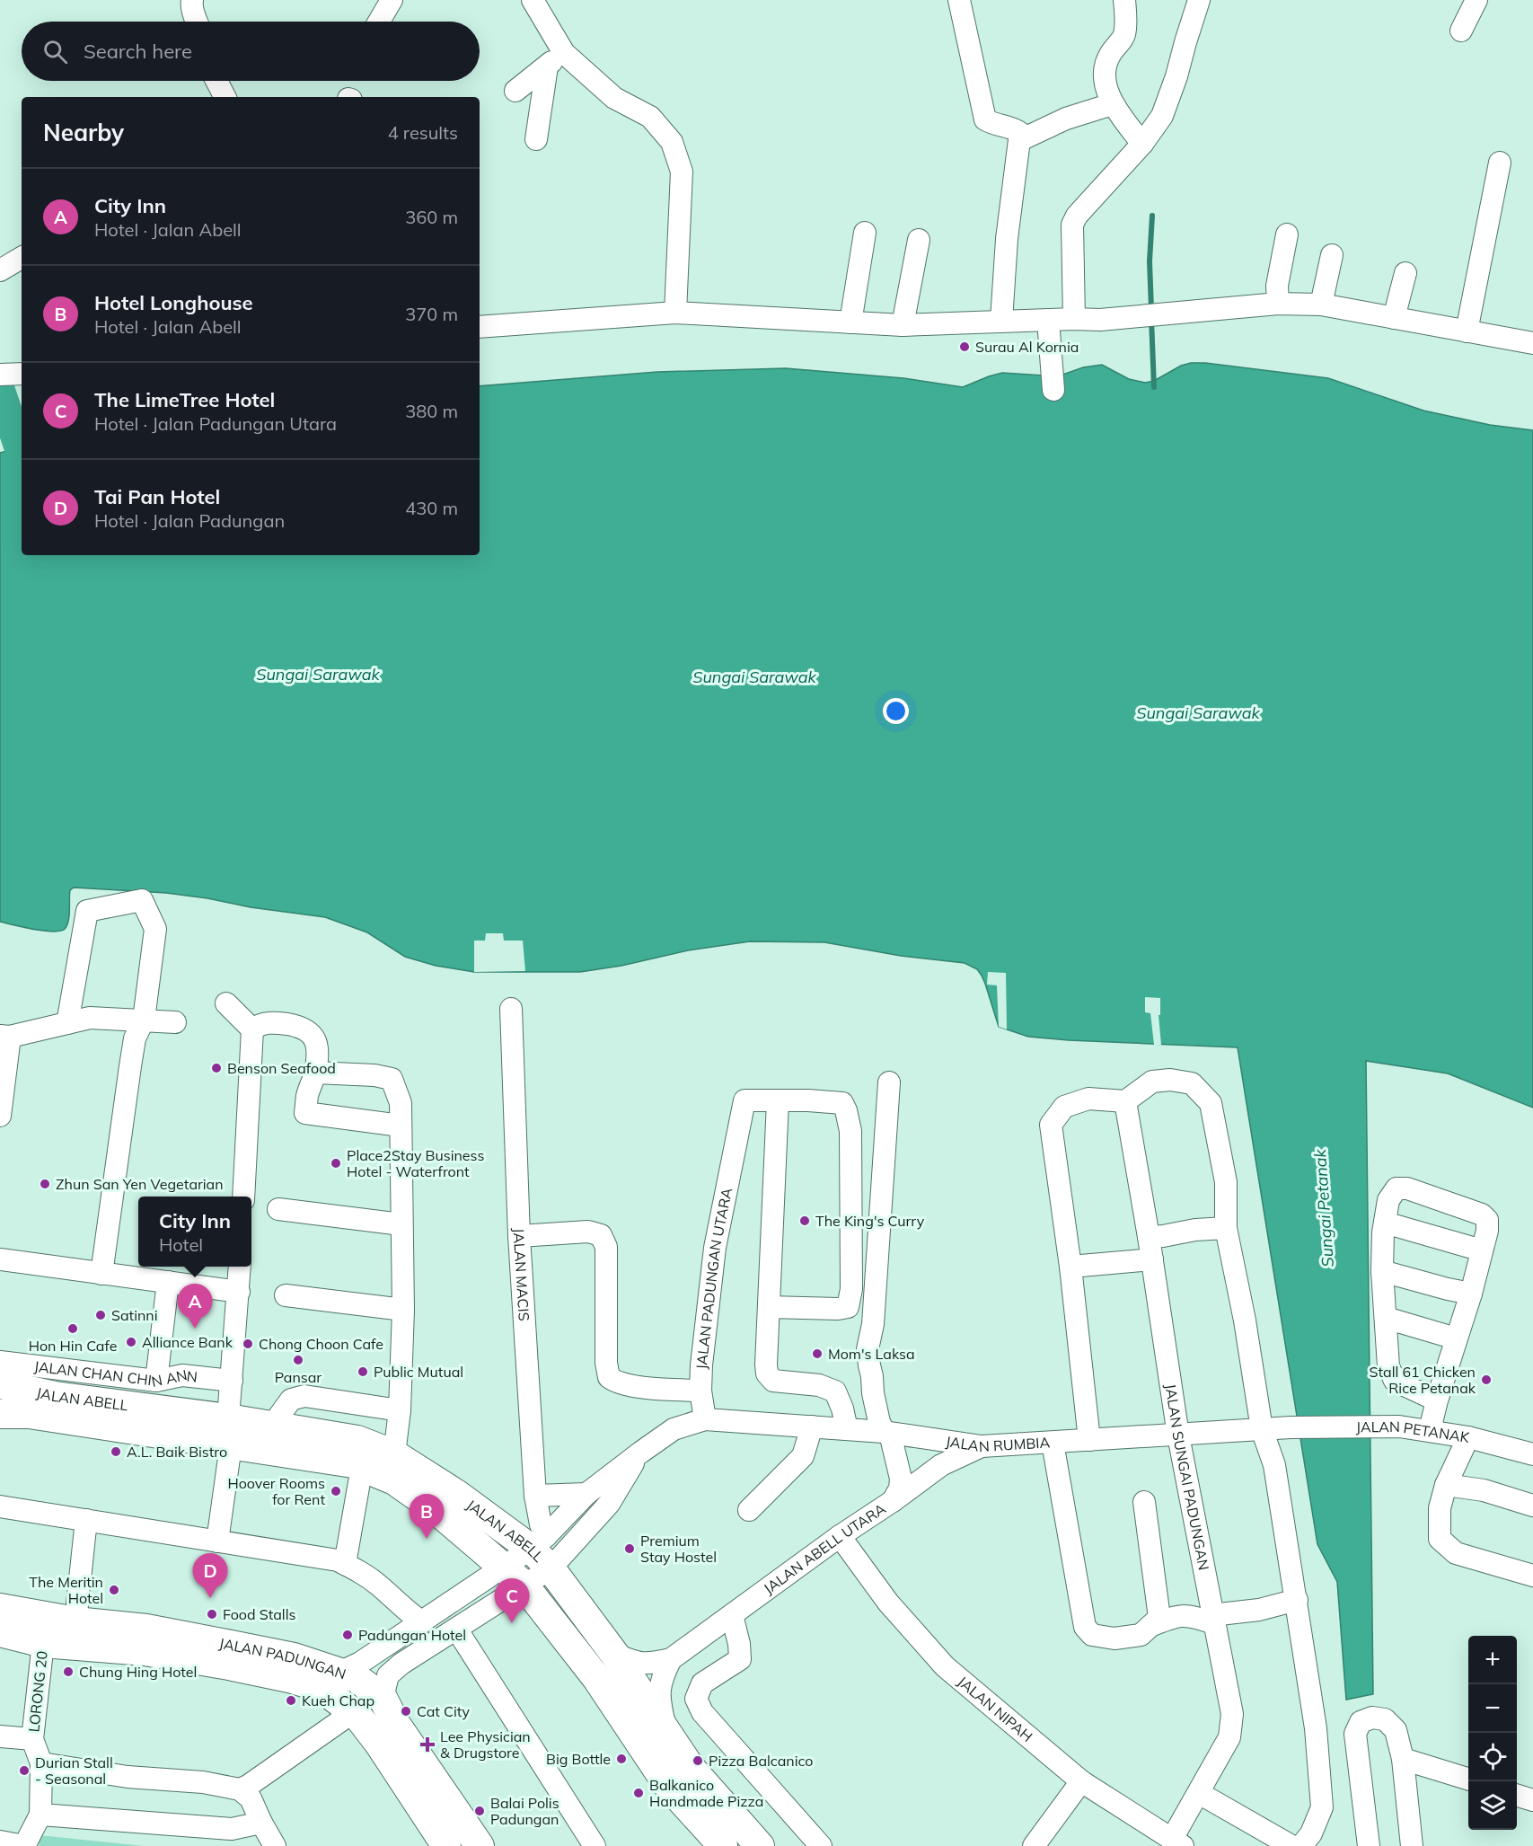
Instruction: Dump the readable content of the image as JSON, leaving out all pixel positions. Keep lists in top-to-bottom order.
{
  "streets": {
    "main road": ["JALAN ABELL", "JALAN PADUNGAN"],
    "street": [
      "JALAN MACIS",
      "JALAN PADUNGAN UTARA",
      "JALAN CHAN CHIN ANN",
      "JALAN PETANAK",
      "JALAN RUMBIA",
      "JALAN SUNGAI PADUNGAN",
      "JALAN ABELL UTARA",
      "LORONG 20",
      "JALAN NIPAH"
    ]
  },
  "crossings": [
    ["JALAN MACIS", "JALAN ABELL"],
    ["JALAN PADUNGAN UTARA", "JALAN RUMBIA"],
    ["JALAN PETANAK", "JALAN RUMBIA"],
    ["JALAN RUMBIA", "JALAN SUNGAI PADUNGAN"],
    ["JALAN RUMBIA", "JALAN ABELL UTARA"],
    ["JALAN SUNGAI PADUNGAN", "JALAN NIPAH"],
    ["JALAN ABELL UTARA", "JALAN NIPAH"],
    ["JALAN PADUNGAN", "LORONG 20"]
  ],
  "water": ["Sungai Sarawak", "Sungai Petanak"],
  "places": {
    "other": [
      "Surau Al Kornia",
      "Benson Seafood",
      "Place2Stay Business Hotel - Waterfront",
      "Zhun San Yen Vegetarian",
      "The King's Curry",
      "Satinni",
      "Hon Hin Cafe",
      "Alliance Bank",
      "Chong Choon Cafe",
      "Mom's Laksa",
      "Pansar",
      "Public Mutual",
      "Stall 61 Chicken Rice Petanak",
      "A.L. Baik Bistro",
      "Hoover Rooms for Rent",
      "Premium Stay Hostel",
      "The Meritin Hotel",
      "Food Stalls",
      "Padungan Hotel",
      "Chung Hing Hotel",
      "Kueh Chap",
      "Cat City",
      "Big Bottle",
      "Pizza Balcanico",
      "Durian Stall - Seasonal",
      "Balkanico Handmade Pizza",
      "Balai Polis Padungan"
    ],
    "health": ["Lee Physician & Drugstore"]
  },
  "page": {
    "search": "Search here",
    "heading": ["Nearby", "4 results"],
    "list": [
      {
        "mark": "A",
        "name": "City Inn",
        "note": "Hotel · Jalan Abell",
        "value": "360 m"
      },
      {
        "mark": "B",
        "name": "Hotel Longhouse",
        "note": "Hotel · Jalan Abell",
        "value": "370 m"
      },
      {
        "mark": "C",
        "name": "The LimeTree Hotel",
        "note": "Hotel · Jalan Padungan Utara",
        "value": "380 m"
      },
      {
        "mark": "D",
        "name": "Tai Pan Hotel",
        "note": "Hotel · Jalan Padungan",
        "value": "430 m"
      }
    ],
    "popup": ["City Inn", "Hotel"],
    "pins": [
      "A",
      "B",
      "D",
      "C"
    ],
    "map_buttons": ["+", "−"]
  }
}
